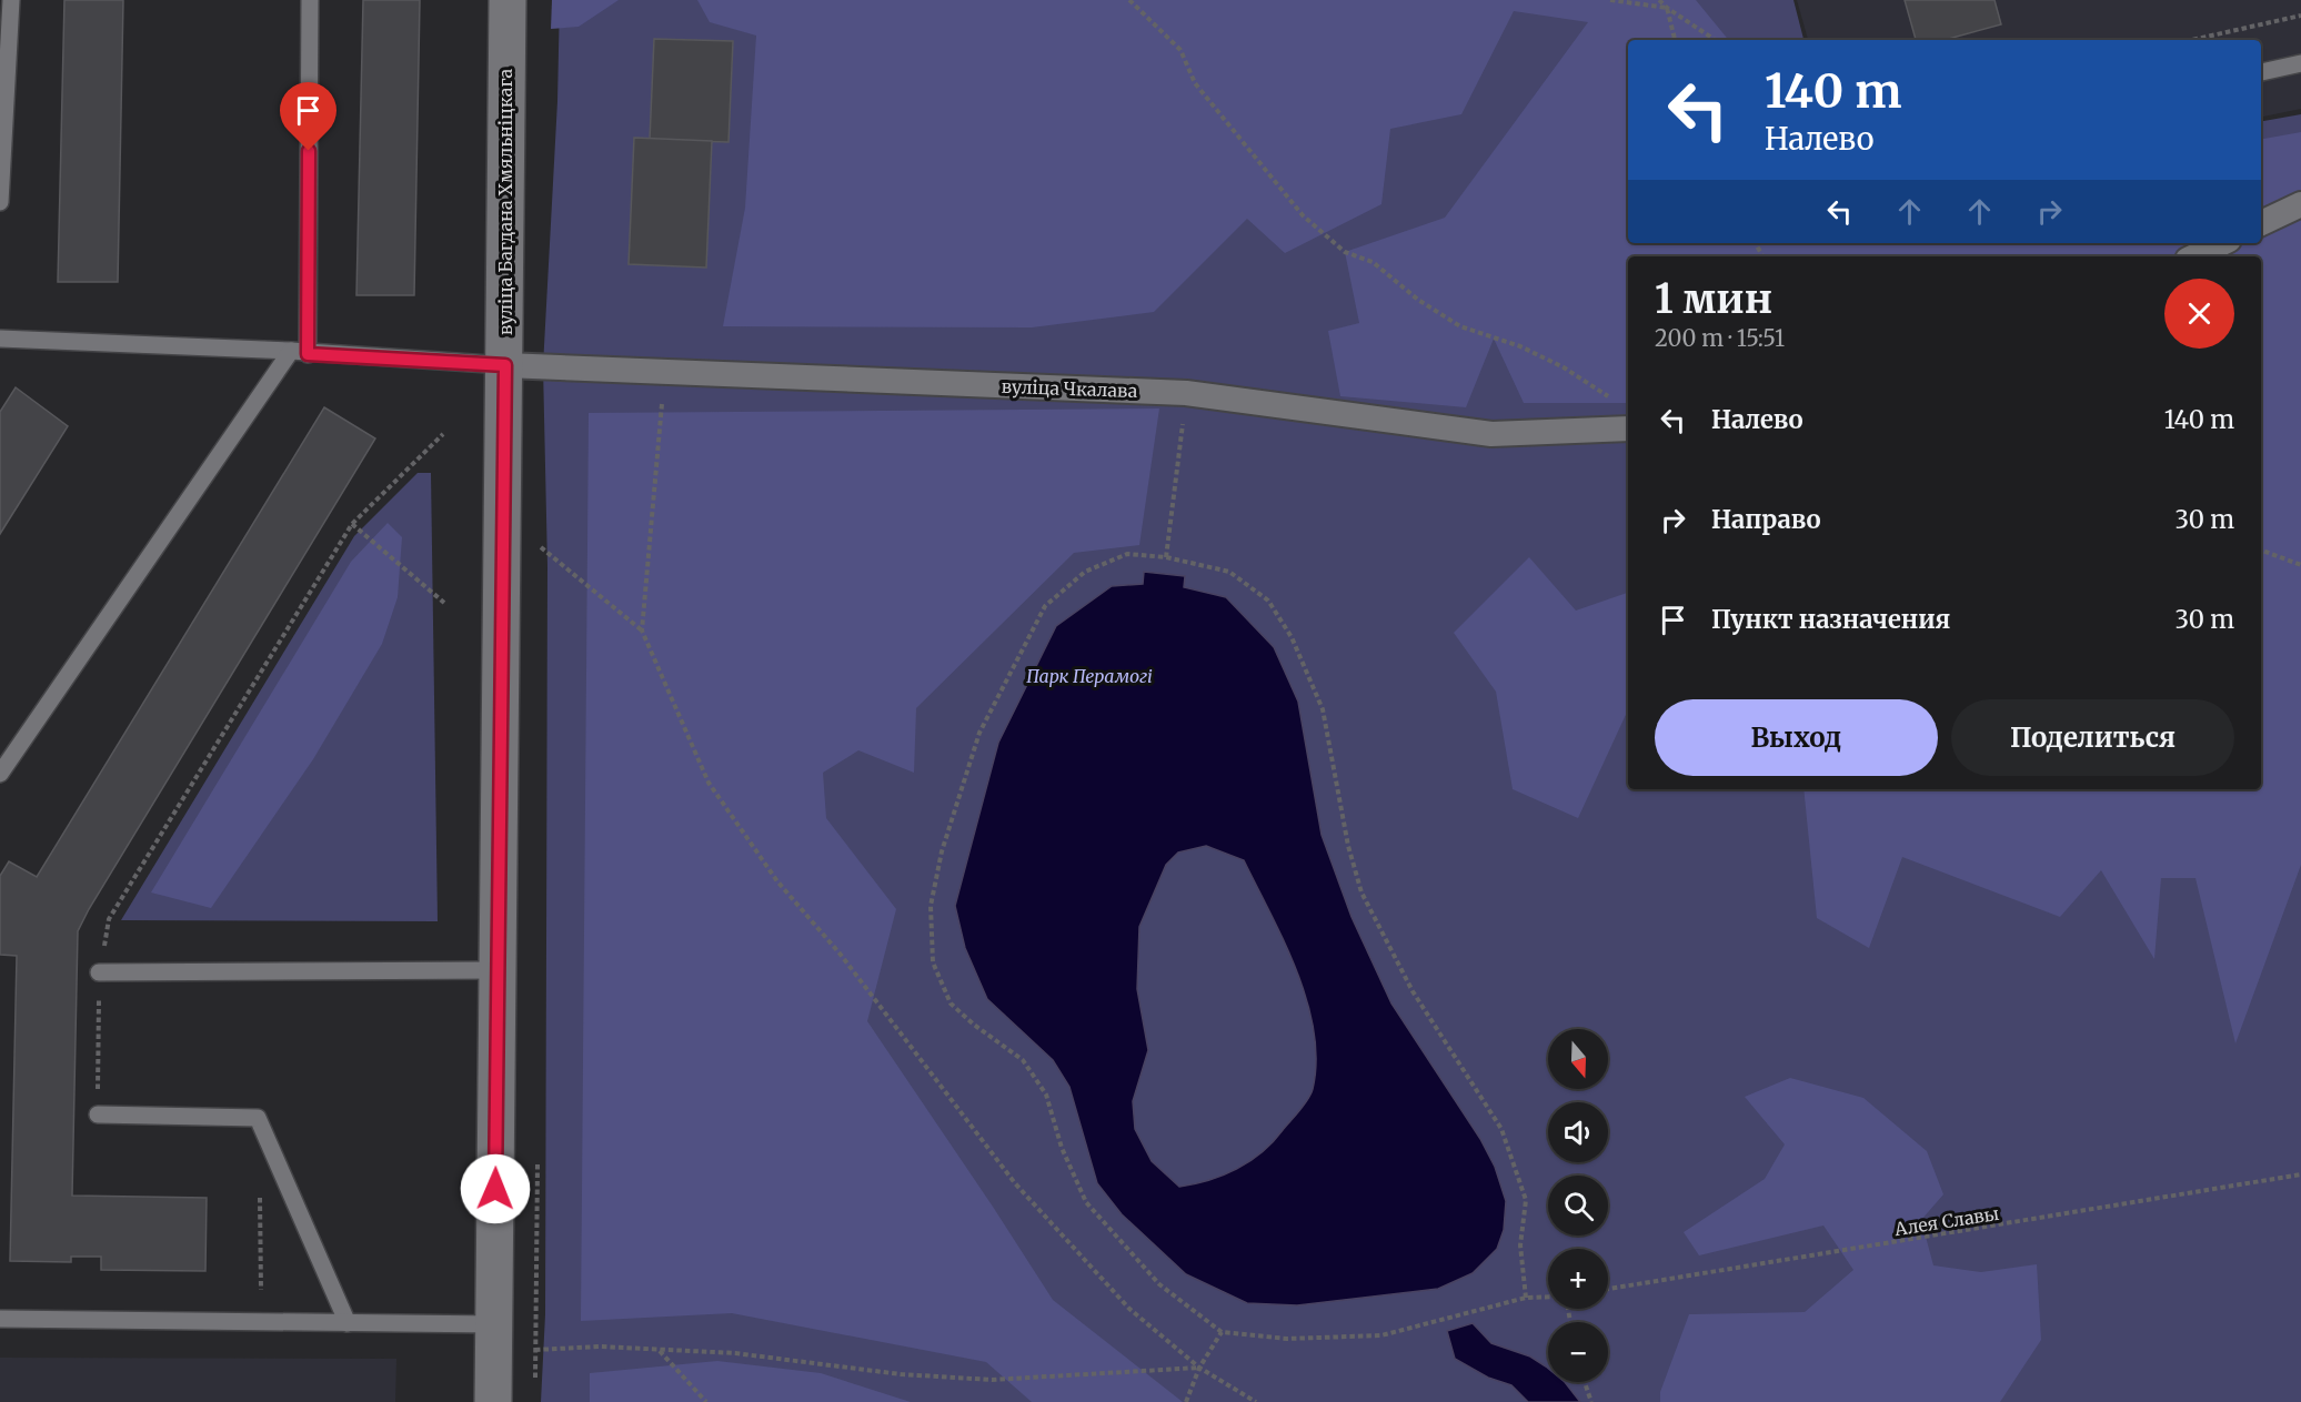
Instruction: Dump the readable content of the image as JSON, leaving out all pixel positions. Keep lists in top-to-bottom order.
{
  "streets": {
    "street": ["вуліца Багдана Хмяльніцкага", "вуліца Чкалава"],
    "path": ["Алея Славы"]
  },
  "crossings": [
    ["вуліца Багдана Хмяльніцкага", "вуліца Чкалава"]
  ],
  "parks": ["Парк Перамогі"],
  "north": "bottom",
  "page": {
    "turn": ["140 m", "Налево"],
    "heading": ["1 мин", "200 m · 15:51"],
    "list": [
      {
        "name": "Налево",
        "value": "140 m"
      },
      {
        "name": "Направо",
        "value": "30 m"
      },
      {
        "name": "Пункт назначения",
        "value": "30 m"
      }
    ],
    "buttons": ["Выход", "Поделиться"],
    "map_buttons": ["+", "−"]
  }
}
